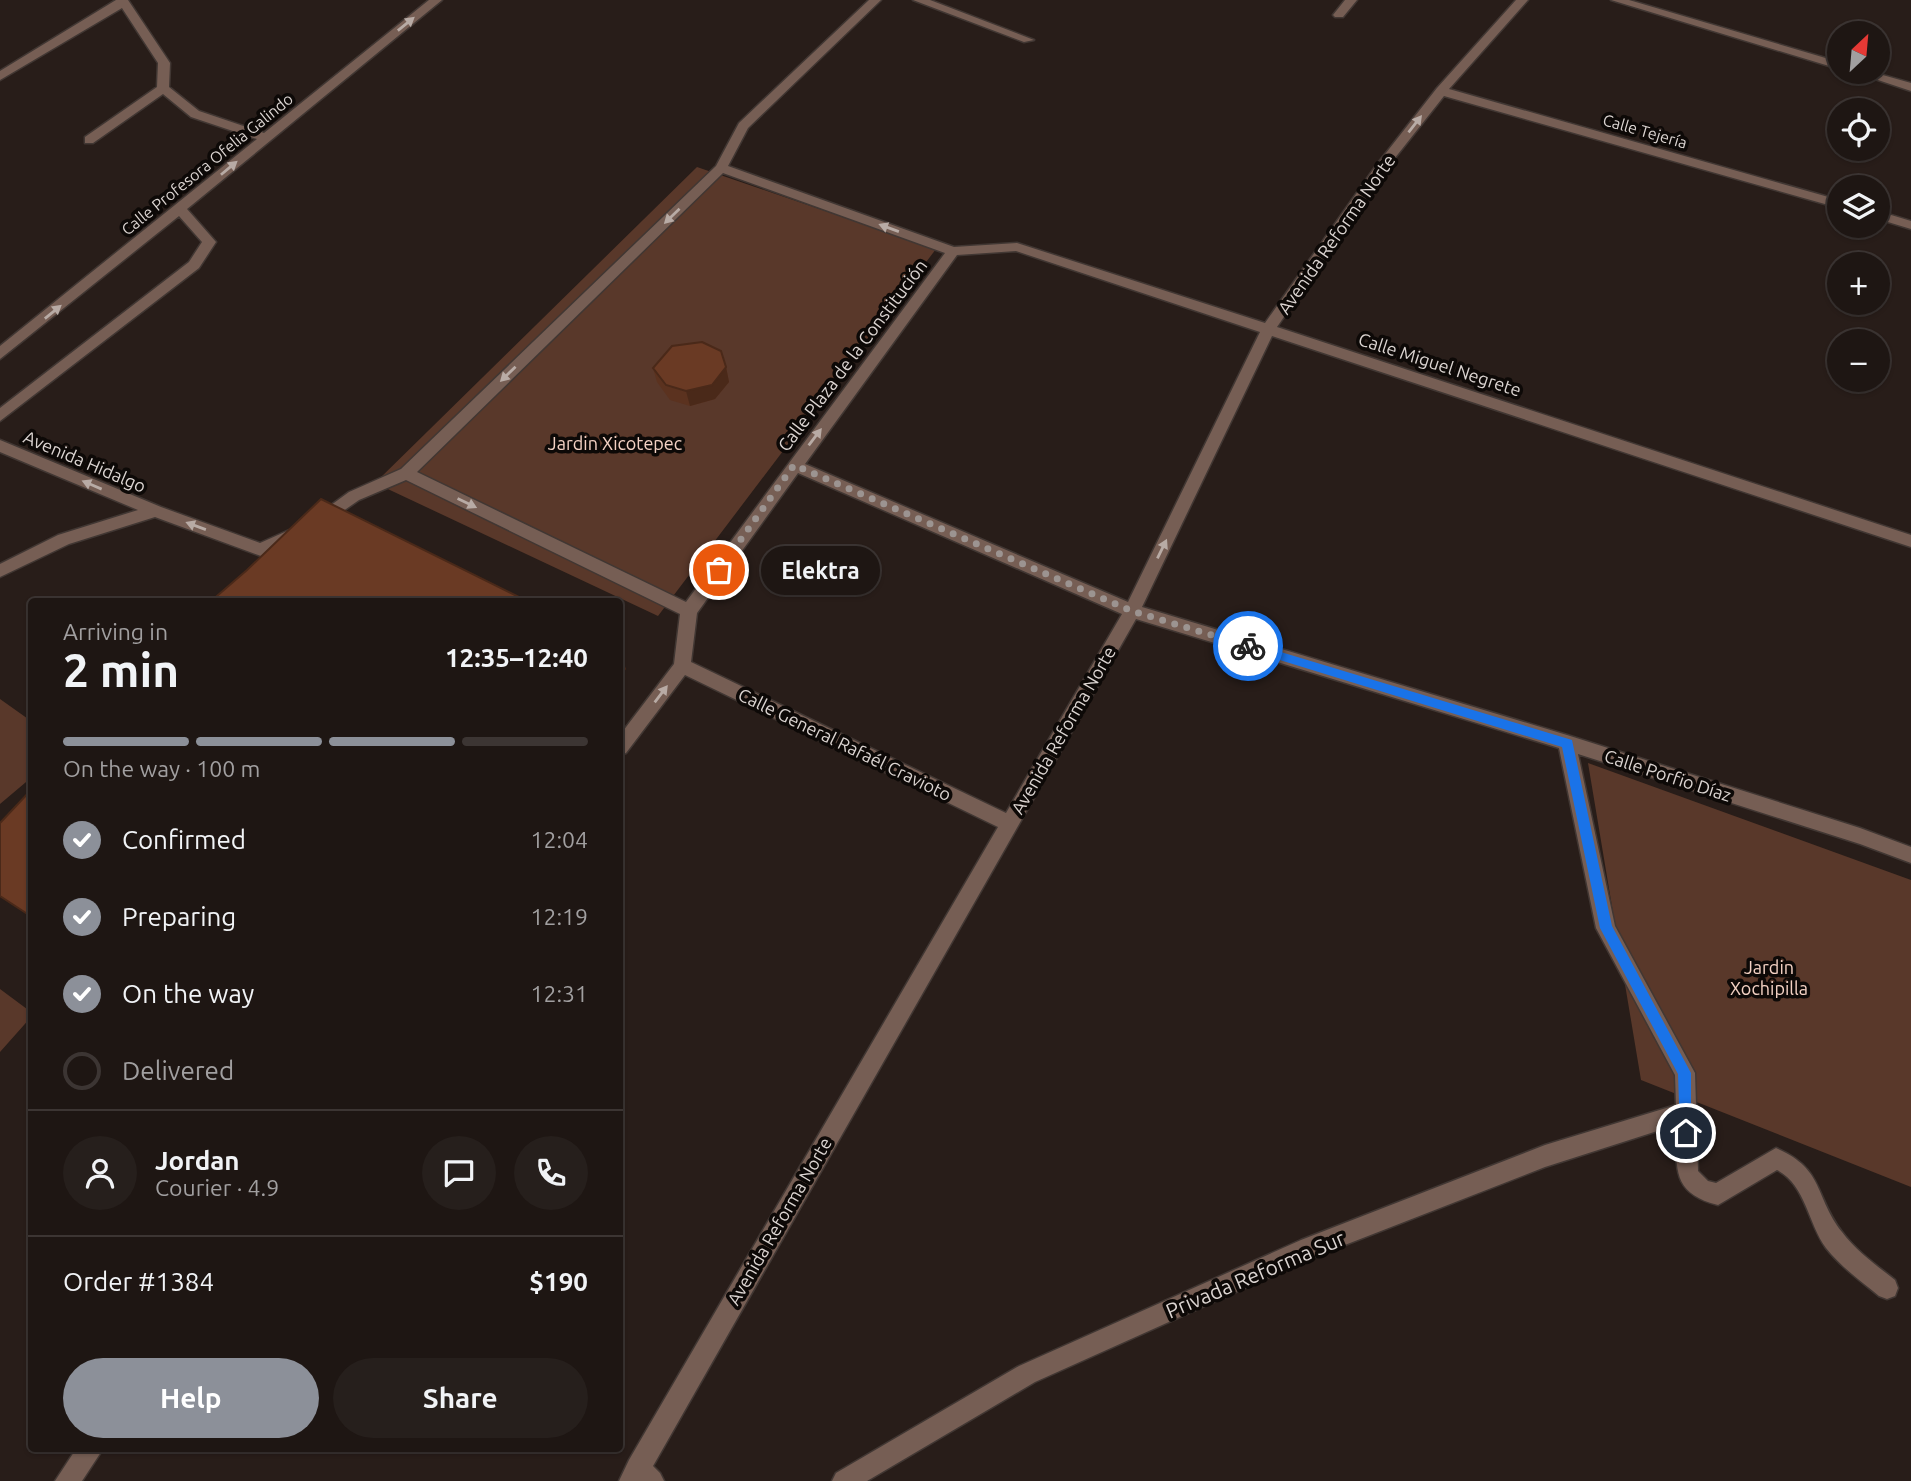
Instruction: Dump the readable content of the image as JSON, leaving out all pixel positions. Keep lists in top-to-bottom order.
{
  "streets": {
    "street": [
      "Calle Tejería",
      "Calle Profesora Ofelia Galindo",
      "Avenida Reforma Norte",
      "Calle Plaza de la Constitución",
      "Calle Miguel Negrete",
      "Avenida Hidalgo",
      "Calle General Rafaél Cravioto",
      "Calle Porfio Díaz",
      "Privada Reforma Sur"
    ]
  },
  "crossings": [
    ["Calle Tejería", "Avenida Reforma Norte"],
    ["Avenida Reforma Norte", "Calle Miguel Negrete"],
    ["Avenida Reforma Norte", "Calle General Rafaél Cravioto"],
    ["Avenida Reforma Norte", "Calle Porfio Díaz"],
    ["Calle Plaza de la Constitución", "Calle Miguel Negrete"],
    ["Calle Plaza de la Constitución", "Calle Porfio Díaz"]
  ],
  "one_way": ["Calle Profesora Ofelia Galindo", "Avenida Reforma Norte"],
  "parks": ["Jardin Xicotepec", "Jardin Xochipilla"],
  "places": ["Elektra"],
  "north": "top right",
  "page": {
    "map_buttons": ["+", "−"],
    "bubble": "Elektra",
    "heading": ["2 min", "Arriving in", "12:35–12:40"],
    "panel": [
      "Jordan",
      "Courier · 4.9",
      "Order #1384",
      "$190"
    ],
    "bar": "On the way · 100 m",
    "list": [
      ["Confirmed", "12:04"],
      ["Preparing", "12:19"],
      ["On the way", "12:31"],
      "Delivered"
    ],
    "buttons": ["Help", "Share"]
  }
}
